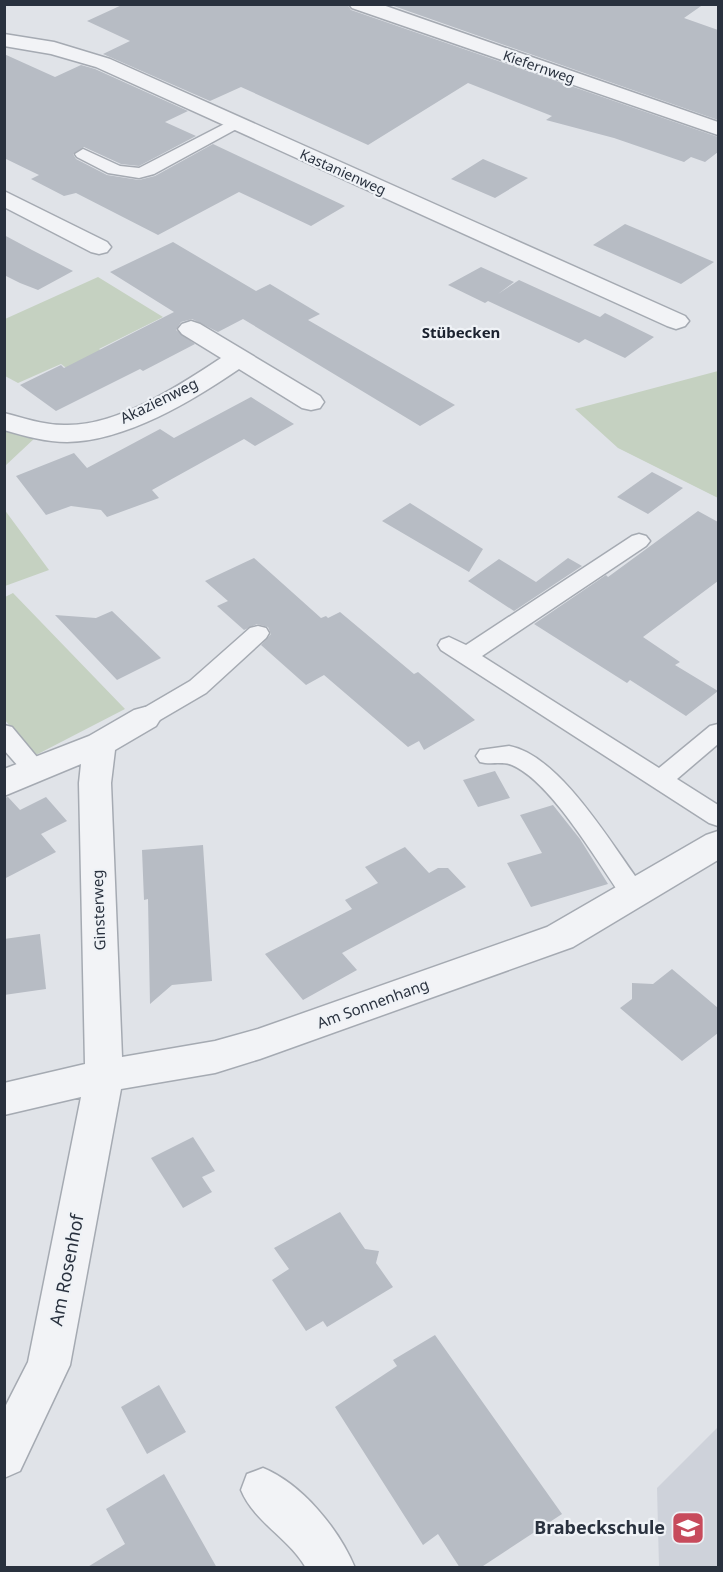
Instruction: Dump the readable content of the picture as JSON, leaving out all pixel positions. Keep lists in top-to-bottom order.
{
  "streets": {
    "street": [
      "Kiefernweg",
      "Kastanienweg",
      "Akazienweg",
      "Ginsterweg",
      "Am Sonnenhang",
      "Am Rosenhof"
    ]
  },
  "crossings": [
    ["Ginsterweg", "Am Sonnenhang"],
    ["Ginsterweg", "Am Rosenhof"],
    ["Am Sonnenhang", "Am Rosenhof"]
  ],
  "districts": ["Stübecken"],
  "places": {
    "school or university": ["Brabeckschule"]
  }
}
